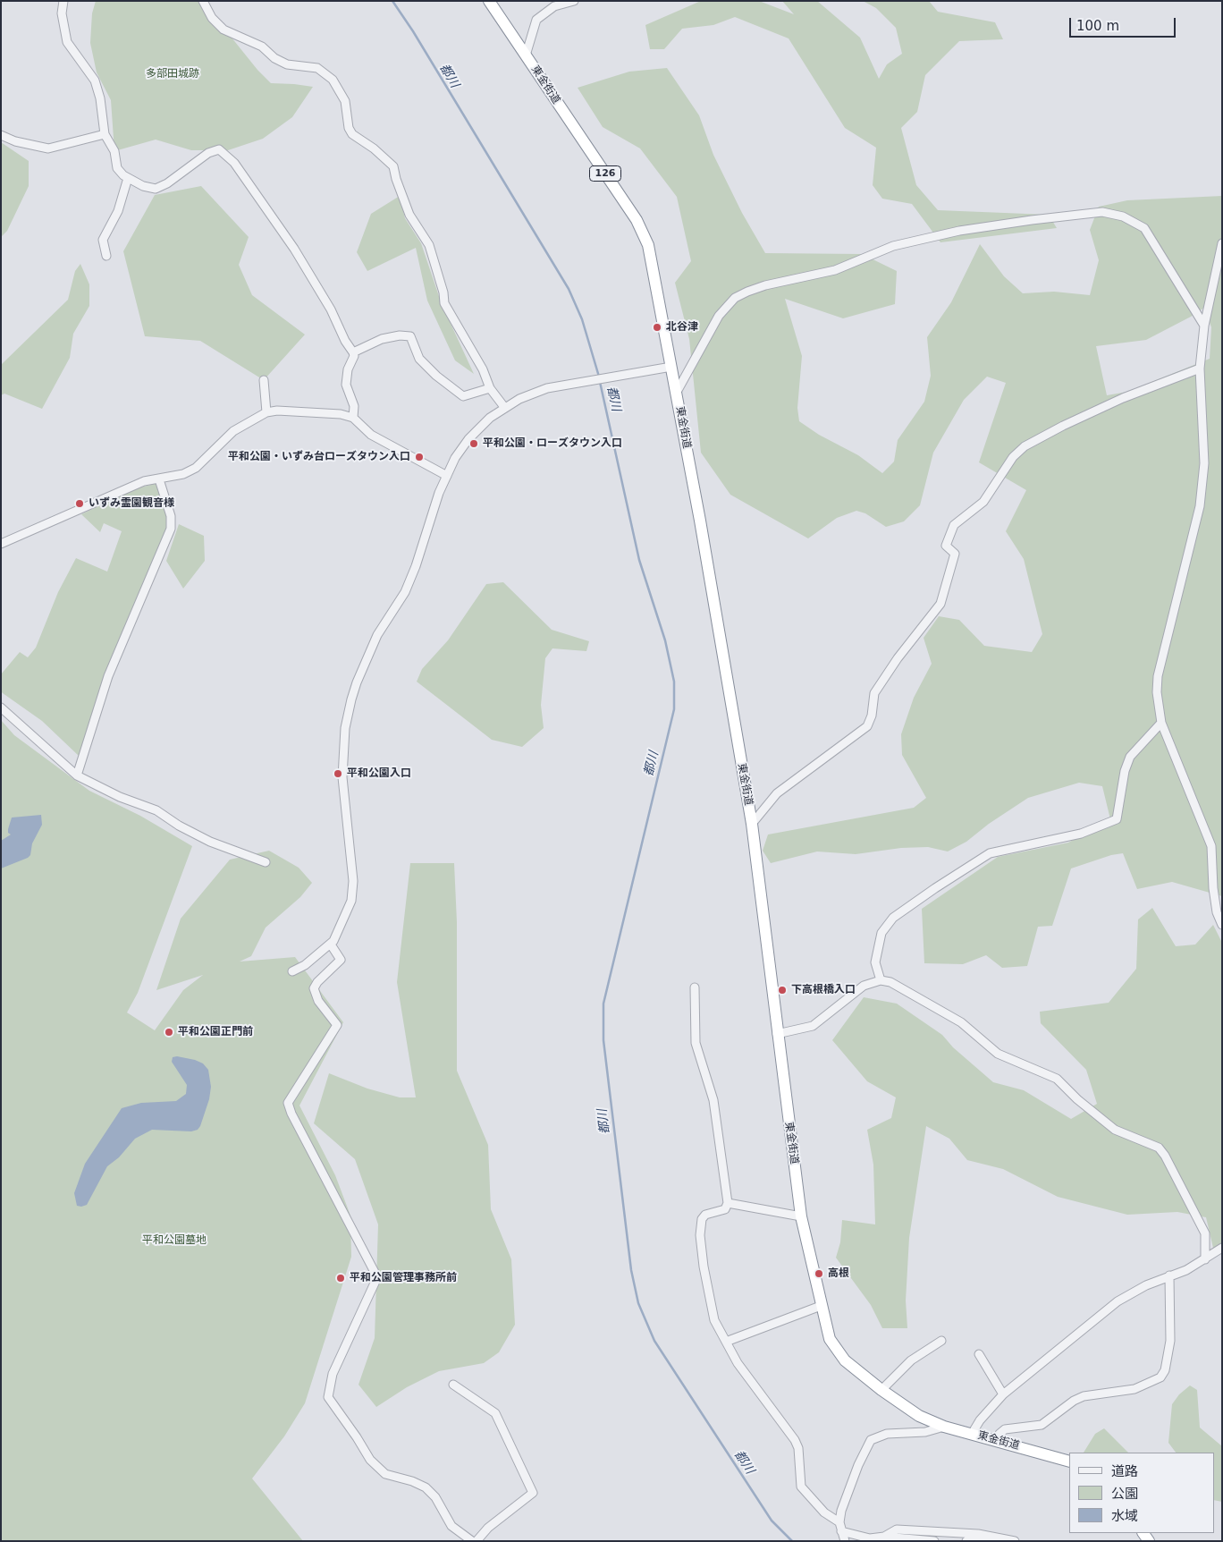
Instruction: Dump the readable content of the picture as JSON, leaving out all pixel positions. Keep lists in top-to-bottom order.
{
  "streets": {
    "highway": ["東金街道", "126"]
  },
  "water": ["都川"],
  "parks": ["多部田城跡", "平和公園墓地"],
  "places": [
    "北谷津",
    "平和公園・ローズタウン入口",
    "平和公園・いずみ台ローズタウン入口",
    "いずみ霊園観音様",
    "平和公園入口",
    "下高根橋入口",
    "平和公園正門前",
    "高根",
    "平和公園管理事務所前"
  ],
  "legend": ["道路", "公園", "水域"],
  "scale_bar": "100 m"
}
